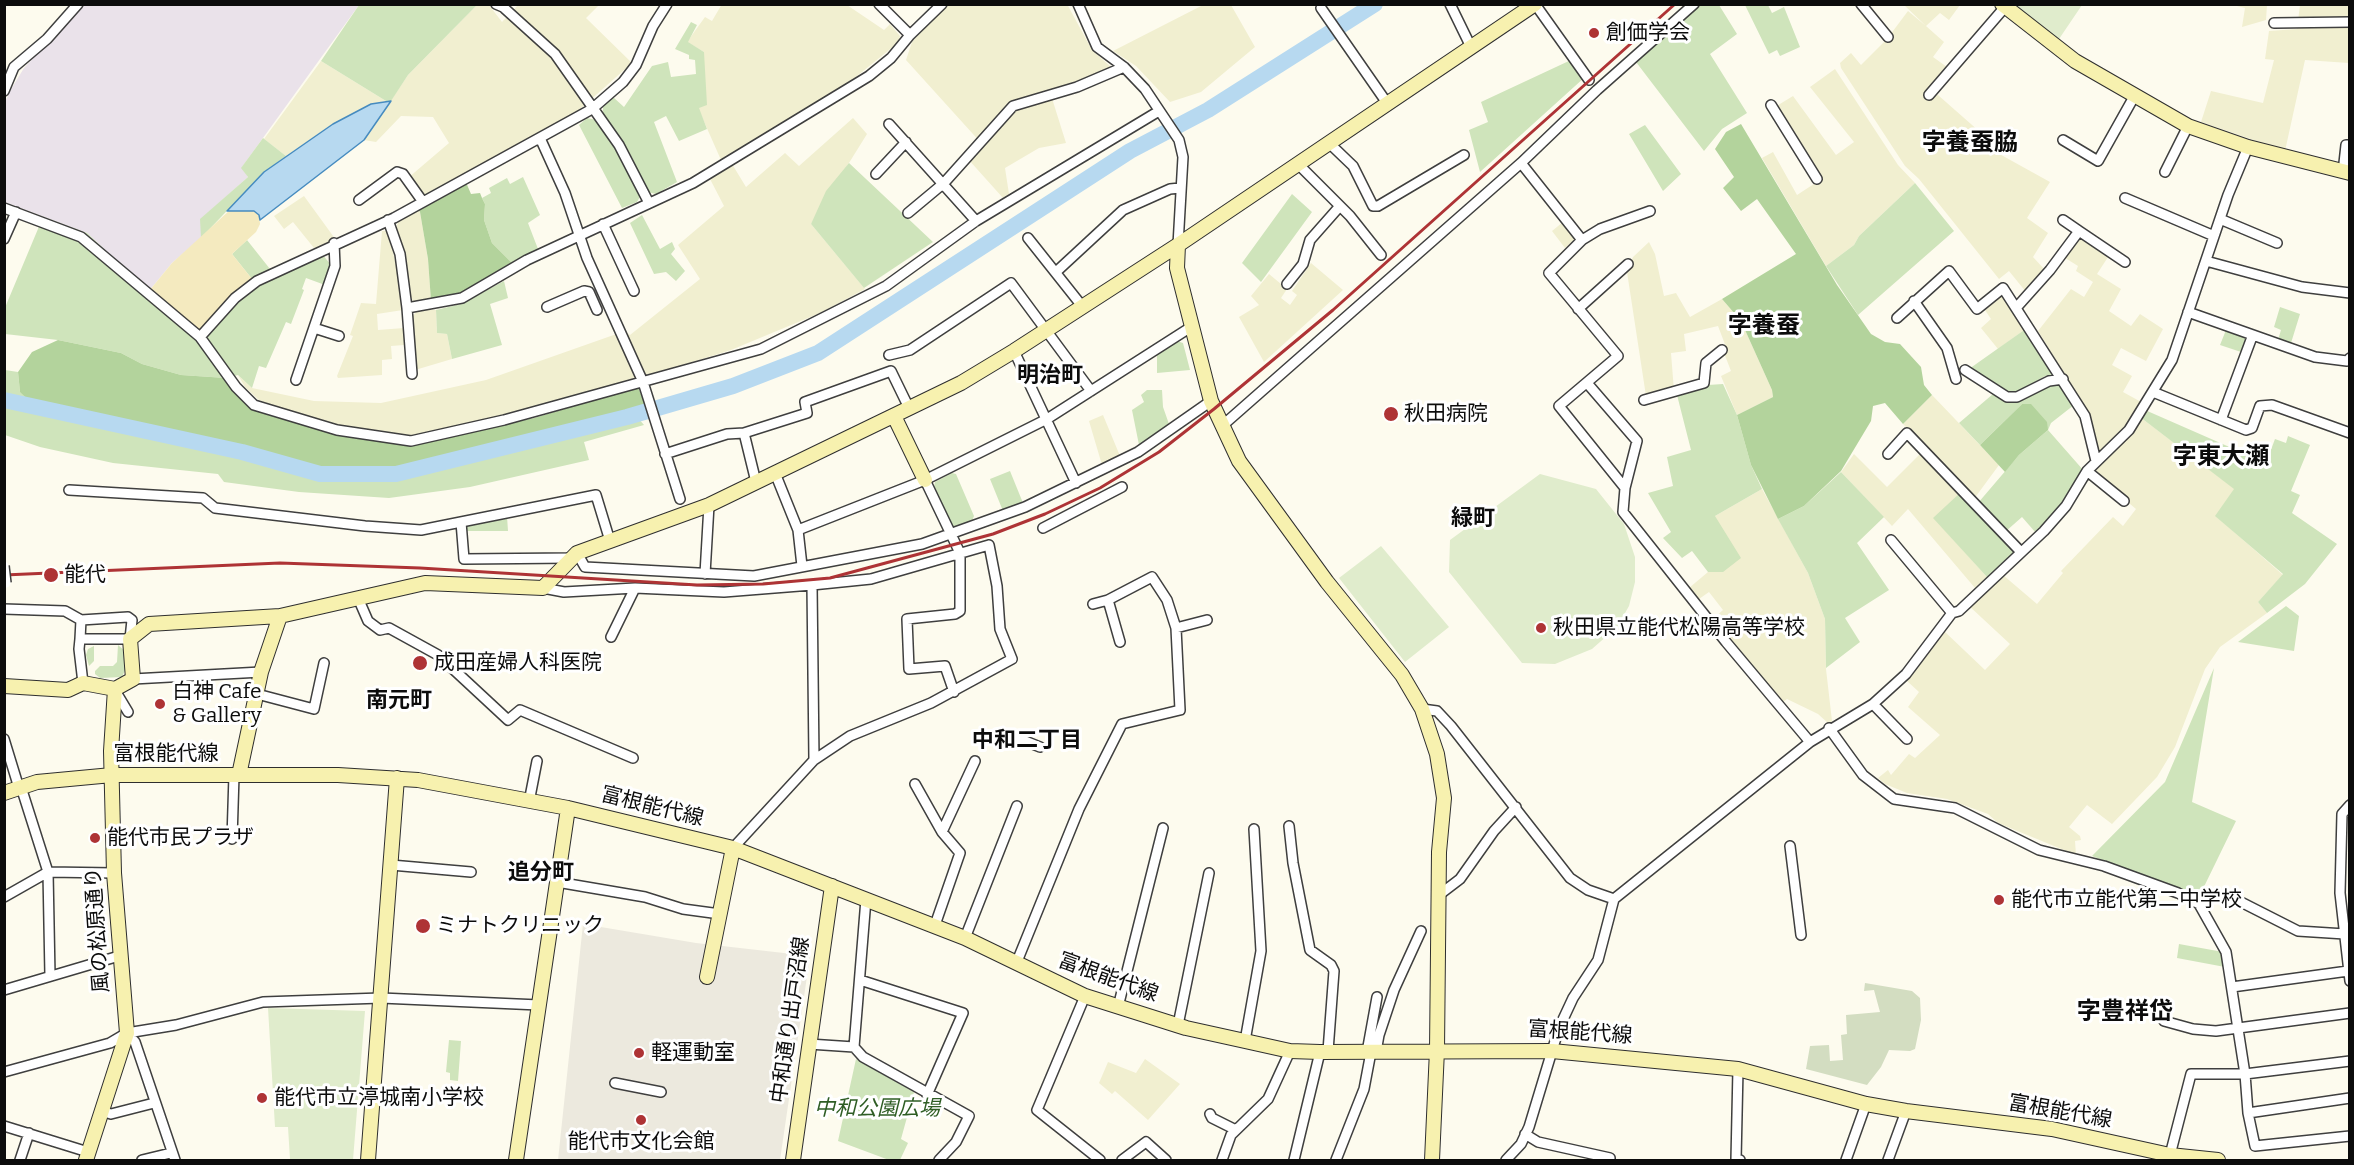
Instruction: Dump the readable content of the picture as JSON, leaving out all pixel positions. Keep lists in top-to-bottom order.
{
  "streets": {
    "street": ["富根能代線", "風の松原通り", "中和通り出戸沼線"]
  },
  "crossings": [
    ["富根能代線", "風の松原通り"],
    ["富根能代線", "中和通り出戸沼線"]
  ],
  "districts": [
    "字養蚕脇",
    "字養蚕",
    "明治町",
    "字東大瀬",
    "緑町",
    "南元町",
    "中和二丁目",
    "追分町",
    "字豊祥岱"
  ],
  "parks": ["中和公園広場"],
  "places": [
    "創価学会",
    "秋田病院",
    "能代",
    "秋田県立能代松陽高等学校",
    "成田産婦人科医院",
    "白神 Cafe & Gallery",
    "能代市民プラザ",
    "能代市立能代第二中学校",
    "ミナトクリニック",
    "軽運動室",
    "能代市立渟城南小学校",
    "能代市文化会館"
  ]
}
